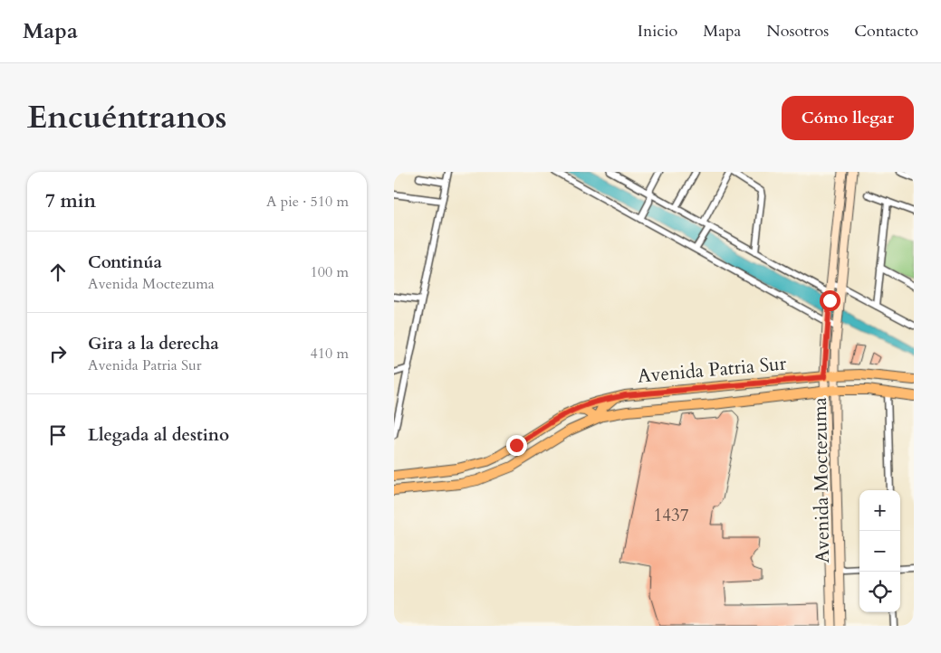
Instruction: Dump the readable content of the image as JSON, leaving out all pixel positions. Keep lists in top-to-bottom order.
{
  "streets": {
    "main road": ["Avenida Patria Sur"],
    "street": ["Avenida Moctezuma"]
  },
  "crossings": [
    ["Avenida Patria Sur", "Avenida Moctezuma"]
  ],
  "house_numbers": ["1437"],
  "page": {
    "header": "Mapa",
    "nav": [
      "Inicio",
      "Mapa",
      "Nosotros",
      "Contacto"
    ],
    "title": "Encuéntranos",
    "buttons": "Cómo llegar",
    "heading": ["7 min", "A pie · 510 m"],
    "list": [
      ["Continúa", "Avenida Moctezuma", "100 m"],
      ["Gira a la derecha", "Avenida Patria Sur", "410 m"],
      "Llegada al destino"
    ],
    "map_buttons": ["+", "−"]
  }
}
